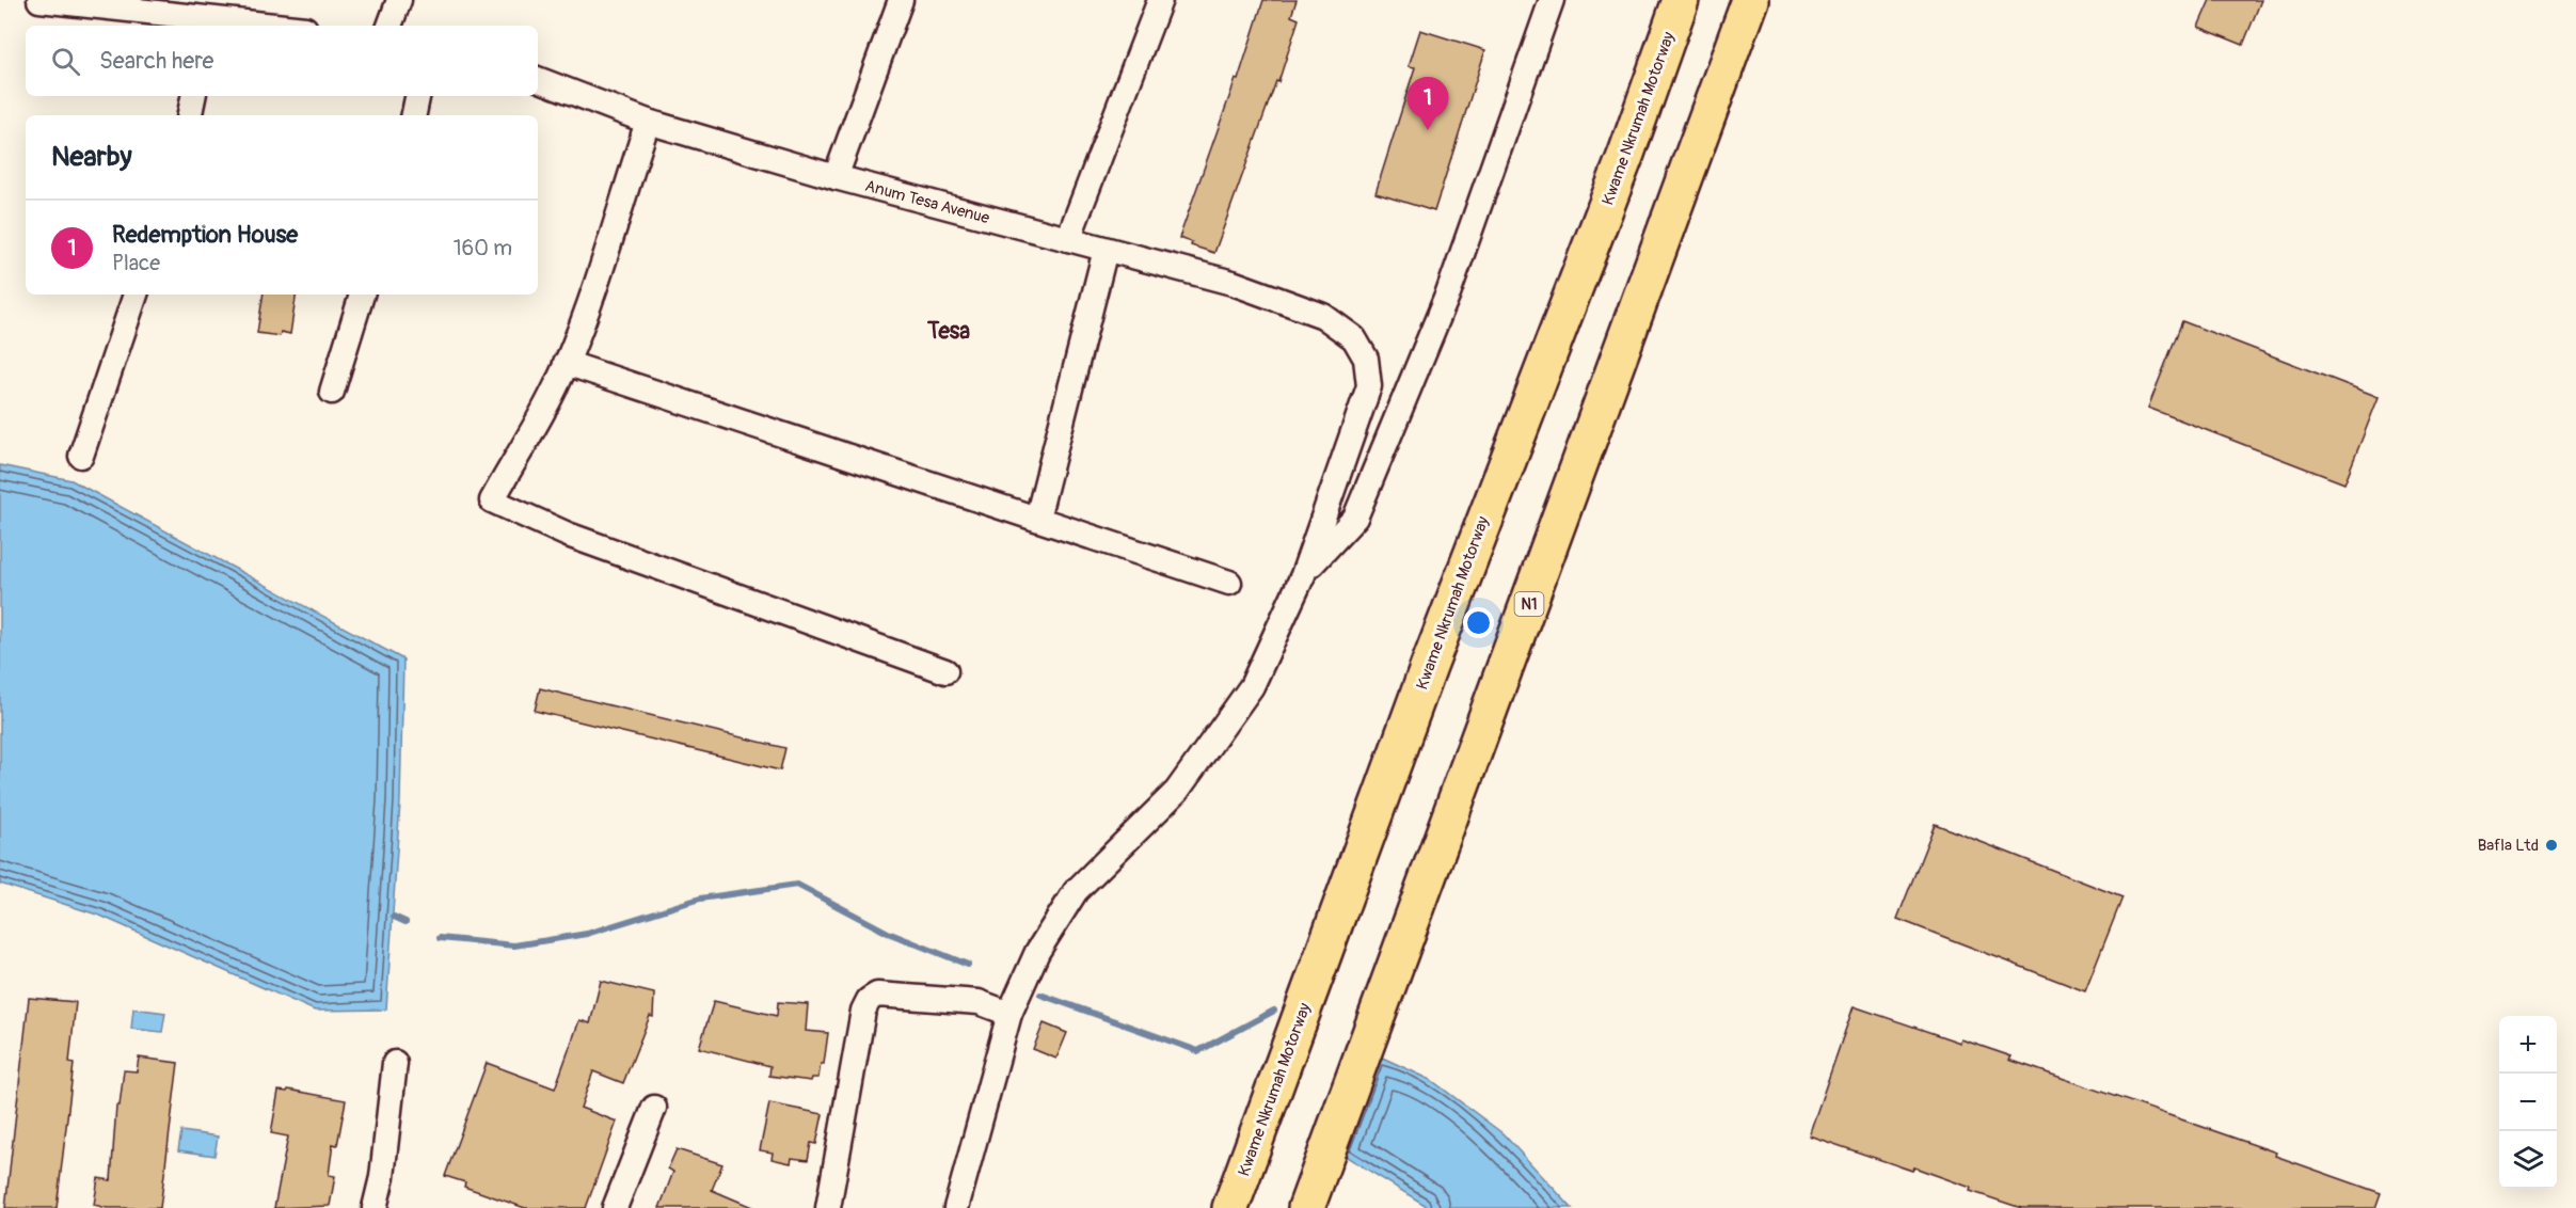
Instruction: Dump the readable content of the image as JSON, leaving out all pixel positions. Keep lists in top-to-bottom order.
{
  "streets": {
    "highway": ["Kwame Nkrumah Motorway", "N1"],
    "street": ["Anum Tesa Avenue"]
  },
  "districts": ["Tesa"],
  "places": ["Bafla Ltd"],
  "page": {
    "search": "Search here",
    "pins": "1",
    "heading": "Nearby",
    "list": [
      {
        "mark": "1",
        "name": "Redemption House",
        "note": "Place",
        "value": "160 m"
      }
    ],
    "map_buttons": ["+", "−"]
  }
}
